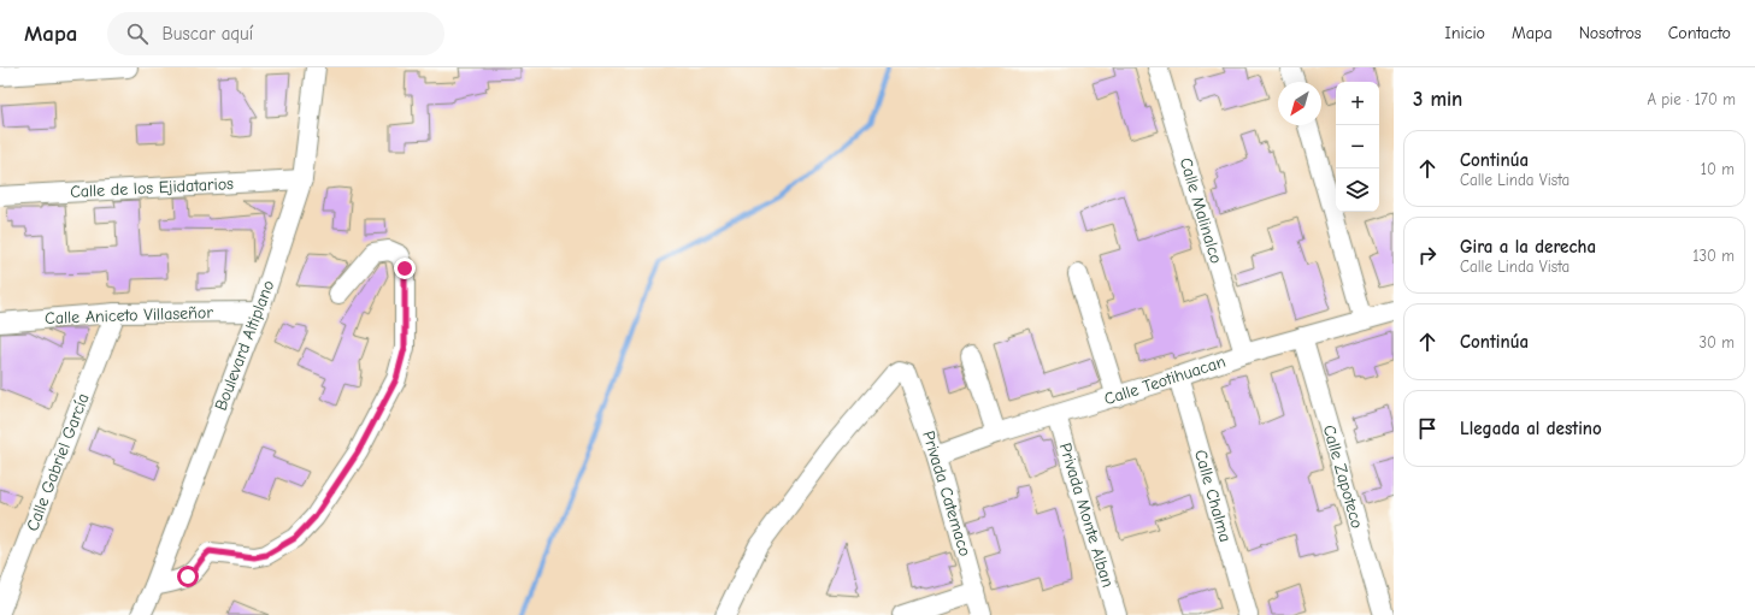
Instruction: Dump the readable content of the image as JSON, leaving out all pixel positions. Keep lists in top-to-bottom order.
{
  "streets": {
    "street": [
      "Calle de los Ejidatarios",
      "Calle Malinalco",
      "Calle Aniceto Villaseñor",
      "Boulevard Altiplano",
      "Calle Teotihuacan",
      "Calle Gabriel García",
      "Calle Zapoteco",
      "Privada Catemaco",
      "Calle Chalma",
      "Privada Monte Alban"
    ]
  },
  "crossings": [
    ["Calle de los Ejidatarios", "Boulevard Altiplano"],
    ["Calle Malinalco", "Calle Teotihuacan"],
    ["Calle Aniceto Villaseñor", "Boulevard Altiplano"],
    ["Calle Aniceto Villaseñor", "Calle Gabriel García"],
    ["Calle Teotihuacan", "Calle Zapoteco"],
    ["Calle Teotihuacan", "Privada Catemaco"],
    ["Calle Teotihuacan", "Calle Chalma"],
    ["Calle Teotihuacan", "Privada Monte Alban"]
  ],
  "north": "bottom left",
  "page": {
    "header": "Mapa",
    "search": "Buscar aquí",
    "nav": [
      "Inicio",
      "Mapa",
      "Nosotros",
      "Contacto"
    ],
    "heading": ["3 min", "A pie · 170 m"],
    "map_buttons": ["+", "−"],
    "list": [
      ["Continúa", "Calle Linda Vista", "10 m"],
      ["Gira a la derecha", "Calle Linda Vista", "130 m"],
      ["Continúa", "30 m"],
      "Llegada al destino"
    ]
  }
}
